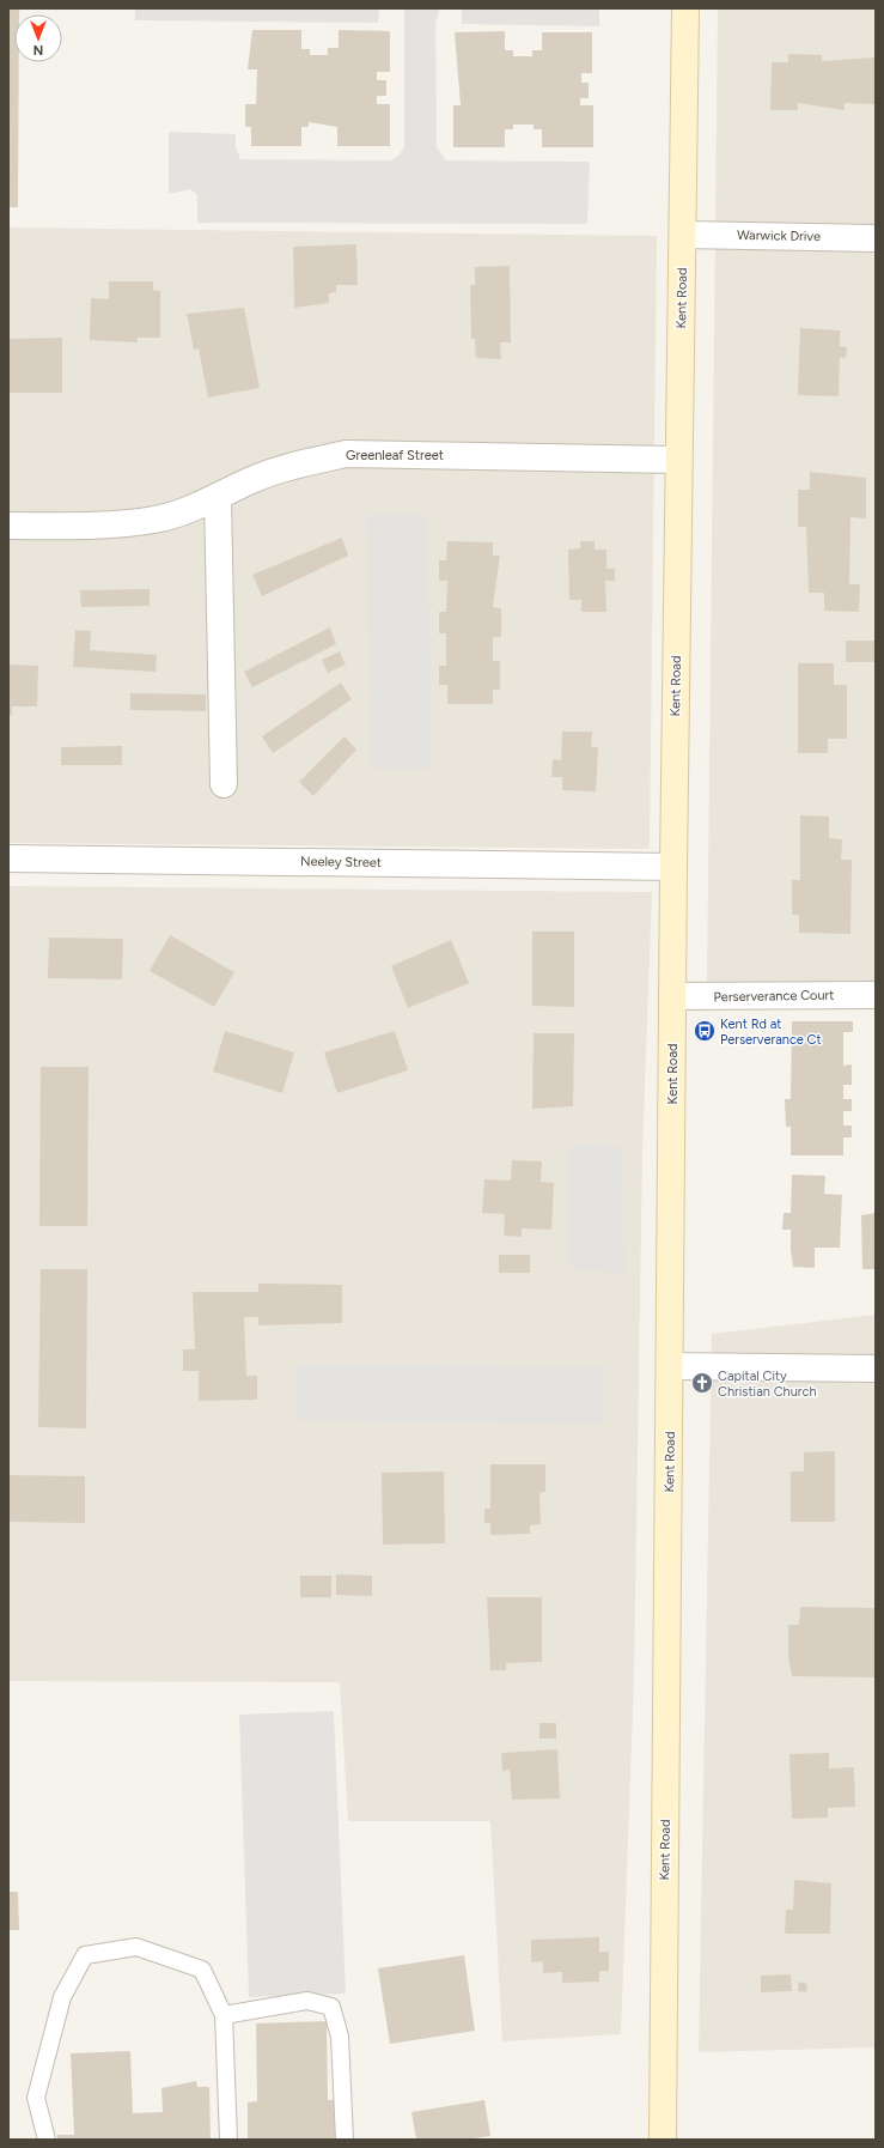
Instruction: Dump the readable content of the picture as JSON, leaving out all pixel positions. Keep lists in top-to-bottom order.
{
  "streets": {
    "street": [
      "Warwick Drive",
      "Kent Road",
      "Greenleaf Street",
      "Neeley Street",
      "Perserverance Court"
    ]
  },
  "crossings": [
    ["Warwick Drive", "Kent Road"],
    ["Kent Road", "Greenleaf Street"],
    ["Kent Road", "Neeley Street"],
    ["Kent Road", "Perserverance Court"]
  ],
  "places": {
    "bus stop": ["Kent Rd at Perserverance Ct"],
    "church": ["Capital City Christian Church"]
  },
  "north": "bottom"
}
